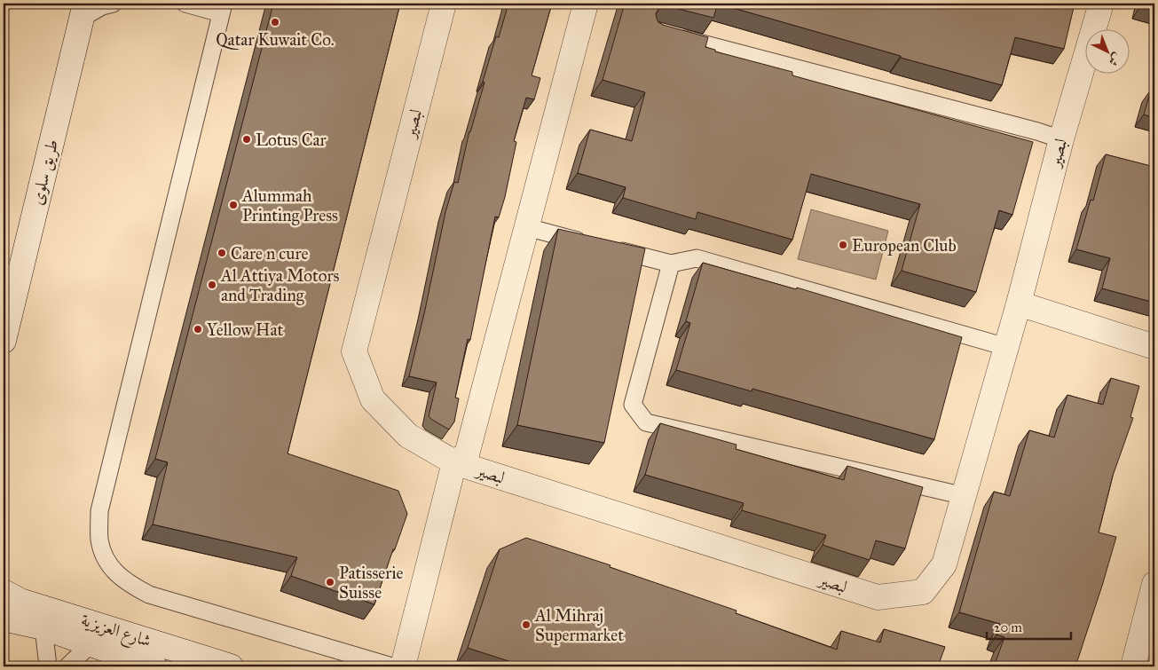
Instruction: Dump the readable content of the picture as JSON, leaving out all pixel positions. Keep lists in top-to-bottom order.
{
  "streets": {
    "street": ["لبصير", "طريق سلوى", "شارع العزيزية"]
  },
  "places": [
    "Qatar Kuwait Co.",
    "Lotus Car",
    "Alummah Printing Press",
    "European Club",
    "Care n cure",
    "Al Attiya Motors and Trading",
    "Yellow Hat",
    "Patisserie Suisse",
    "Al Mihraj Supermarket"
  ],
  "scale_bar": "20 m",
  "north": "bottom right"
}
